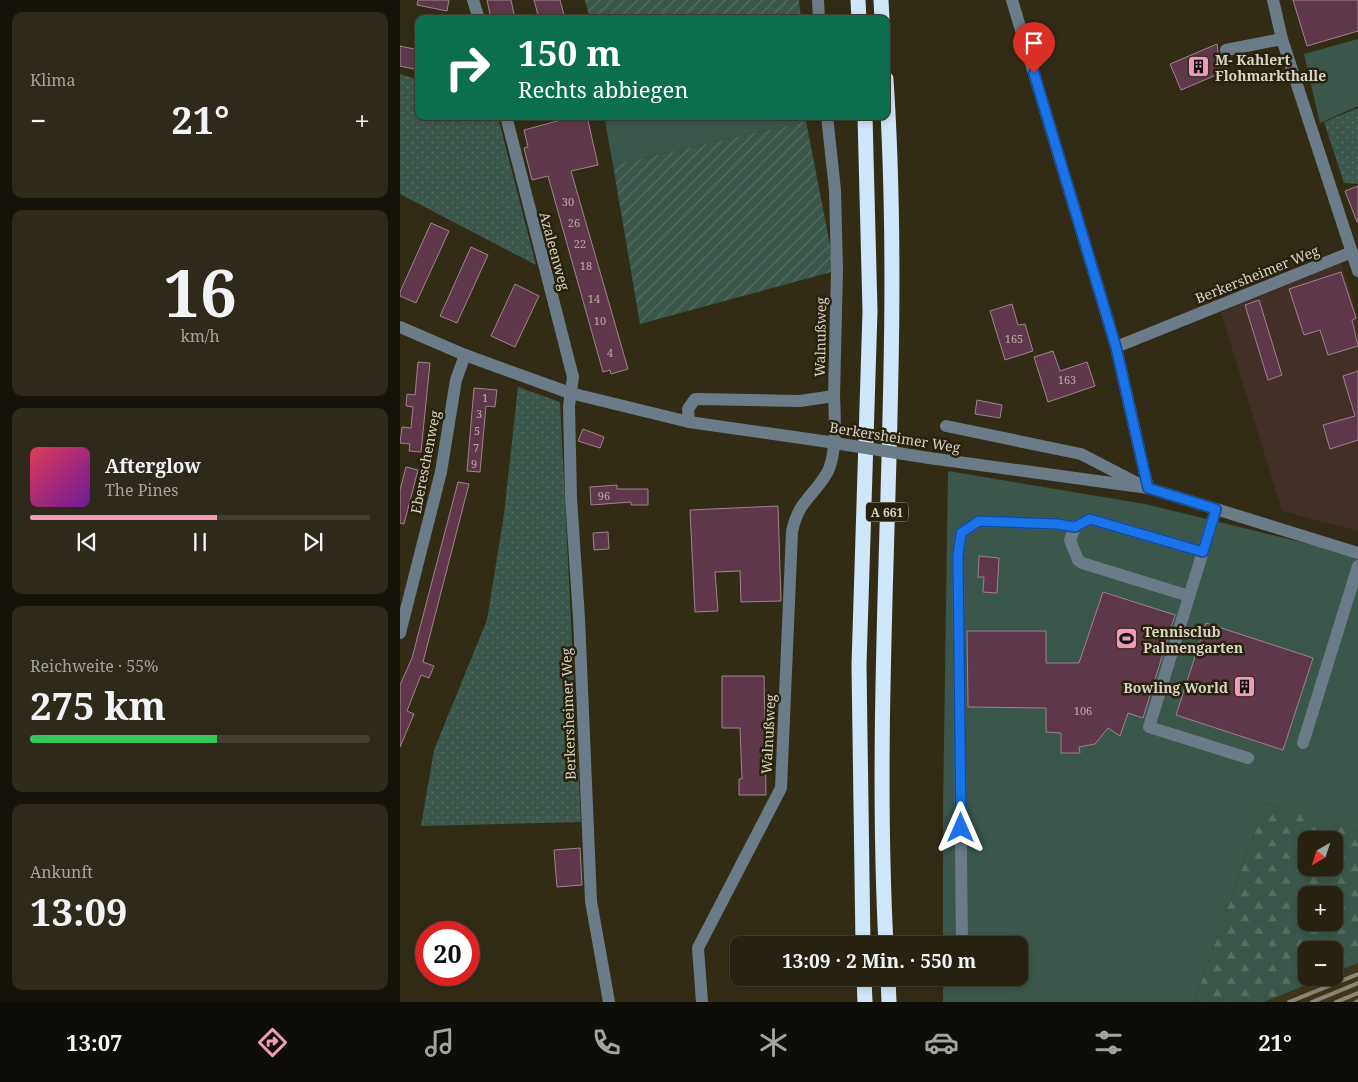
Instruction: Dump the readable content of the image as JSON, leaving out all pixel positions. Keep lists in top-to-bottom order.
{
  "streets": {
    "highway": ["A 661"],
    "street": [
      "Azaleenweg",
      "Berkersheimer Weg",
      "Walnußweg",
      "Ebereschenweg"
    ]
  },
  "crossings": [
    ["Azaleenweg", "Berkersheimer Weg"],
    ["Berkersheimer Weg", "Walnußweg"],
    ["Berkersheimer Weg", "Ebereschenweg"]
  ],
  "places": {
    "building": ["M- Kahlert Flohmarkthalle", "Bowling World"],
    "sports": ["Tennisclub Palmengarten"]
  },
  "house_numbers": [
    "30",
    "26",
    "22",
    "18",
    "14",
    "10",
    "165",
    "4",
    "163",
    "1",
    "3",
    "5",
    "7",
    "9",
    "96",
    "106"
  ],
  "north": "bottom left",
  "page": {
    "tile": [
      "Klima",
      ["16", "km/h"],
      ["Reichweite · 55%", "275 km"],
      ["Ankunft", "13:09"]
    ],
    "turn": ["150 m", "Rechts abbiegen"],
    "heat": ["−", "21°", "+"],
    "song": ["Afterglow", "The Pines"],
    "map_buttons": ["+", "−"],
    "limit": "20",
    "trip": "13:09 · 2 Min. · 550 m",
    "tabs": ["13:07", "21°"]
  }
}
